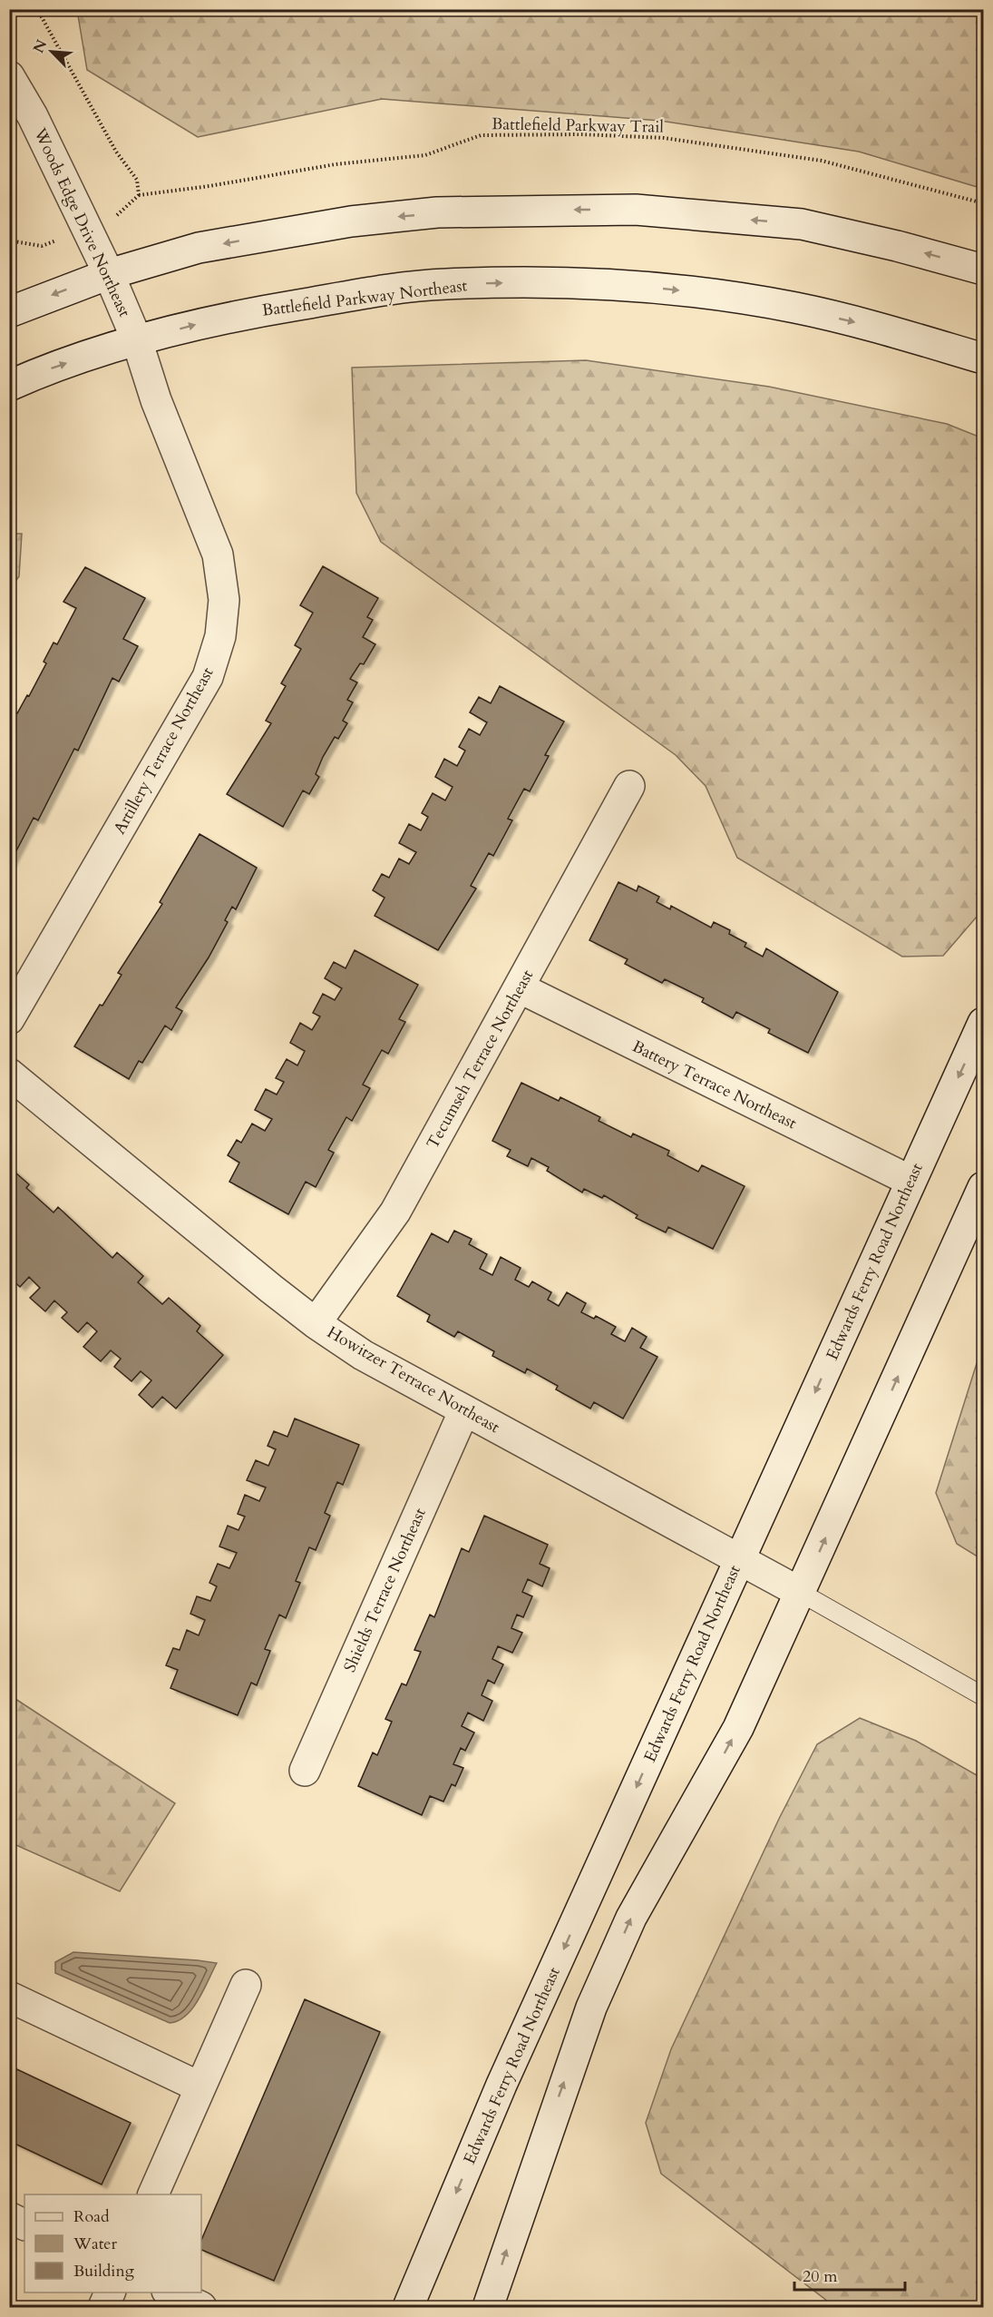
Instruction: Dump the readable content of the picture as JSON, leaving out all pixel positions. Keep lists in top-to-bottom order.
{
  "streets": {
    "main road": [
      "Woods Edge Drive Northeast",
      "Battlefield Parkway Northeast",
      "Artillery Terrace Northeast",
      "Tecumseh Terrace Northeast",
      "Battery Terrace Northeast",
      "Edwards Ferry Road Northeast",
      "Howitzer Terrace Northeast",
      "Shields Terrace Northeast"
    ],
    "path": ["Battlefield Parkway Trail"]
  },
  "crossings": [
    ["Woods Edge Drive Northeast", "Battlefield Parkway Northeast"],
    ["Woods Edge Drive Northeast", "Artillery Terrace Northeast"],
    ["Battlefield Parkway Northeast", "Artillery Terrace Northeast"],
    ["Tecumseh Terrace Northeast", "Battery Terrace Northeast"],
    ["Tecumseh Terrace Northeast", "Howitzer Terrace Northeast"],
    ["Battery Terrace Northeast", "Edwards Ferry Road Northeast"],
    ["Edwards Ferry Road Northeast", "Howitzer Terrace Northeast"],
    ["Howitzer Terrace Northeast", "Shields Terrace Northeast"]
  ],
  "legend": ["Road", "Water", "Building"],
  "scale_bar": "20 m",
  "north": "top left"
}
